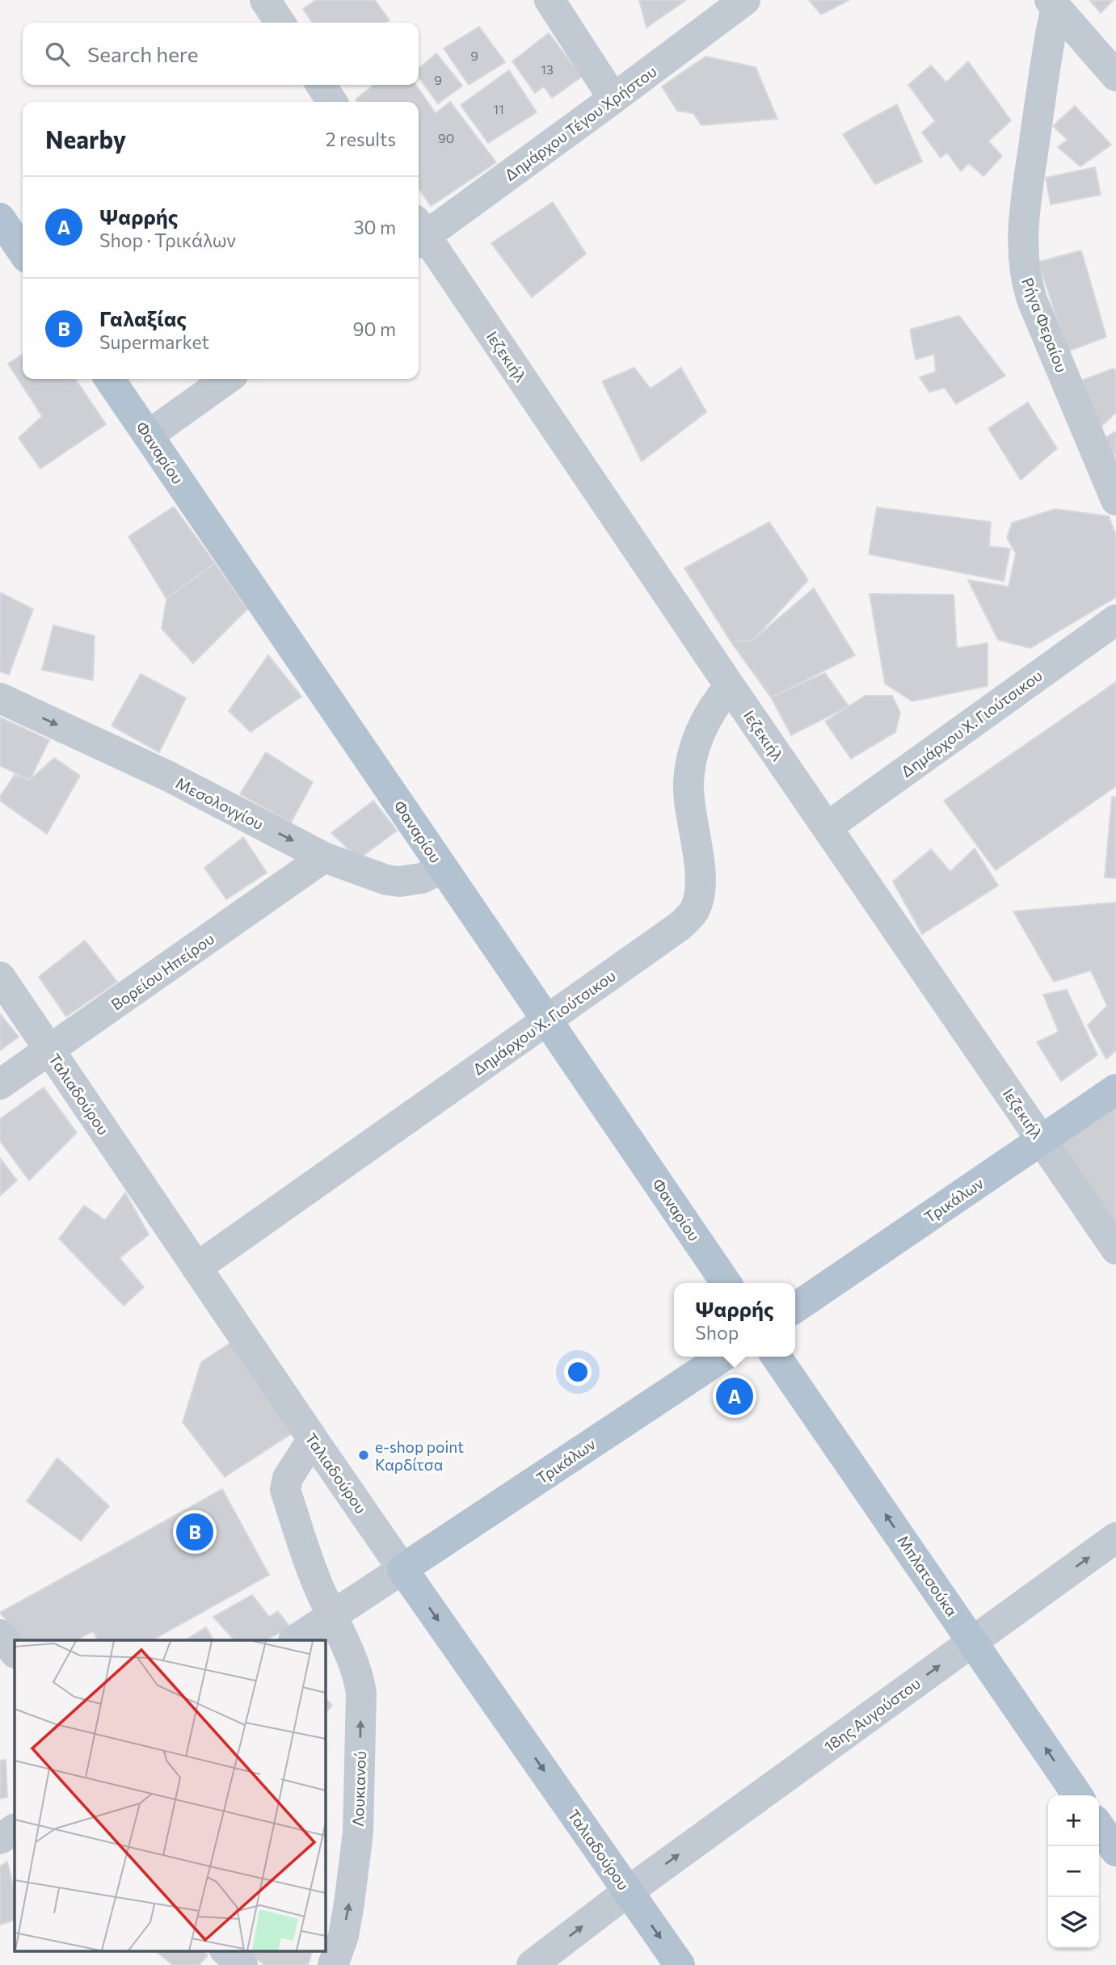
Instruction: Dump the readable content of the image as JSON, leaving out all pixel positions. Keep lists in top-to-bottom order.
{
  "streets": {
    "main road": [
      "Φαναρίου",
      "Ταλιαδούρου",
      "Τρικάλων",
      "Μπλατσούκα"
    ],
    "street": [
      "Δημάρχου Τέγου Χρήστου",
      "Ρήγα Φεραίου",
      "Ιεζεκιήλ",
      "Δημάρχου Χ. Γιούτσικου",
      "Μεσολογγίου",
      "Βορείου Ηπείρου",
      "18ης Αυγούστου",
      "Λουκιανού"
    ]
  },
  "crossings": [
    ["Ιεζεκιήλ", "Δημάρχου Χ. Γιούτσικου"],
    ["Ιεζεκιήλ", "Τρικάλων"],
    ["Φαναρίου", "Δημάρχου Χ. Γιούτσικου"],
    ["Φαναρίου", "Μεσολογγίου"],
    ["Δημάρχου Χ. Γιούτσικου", "Ταλιαδούρου"],
    ["Μεσολογγίου", "Βορείου Ηπείρου"],
    ["Βορείου Ηπείρου", "Ταλιαδούρου"],
    ["Ταλιαδούρου", "Τρικάλων"],
    ["Ταλιαδούρου", "18ης Αυγούστου"],
    ["Ταλιαδούρου", "Λουκιανού"],
    ["Μπλατσούκα", "18ης Αυγούστου"]
  ],
  "one_way": [
    "Μεσολογγίου",
    "Ταλιαδούρου",
    "Μπλατσούκα",
    "18ης Αυγούστου",
    "Λουκιανού"
  ],
  "places": ["e-shop point Καρδίτσα"],
  "house_numbers": [
    "9",
    "13",
    "9",
    "11",
    "90"
  ],
  "page": {
    "search": "Search here",
    "heading": ["Nearby", "2 results"],
    "list": [
      {
        "mark": "A",
        "name": "Ψαρρής",
        "note": "Shop · Τρικάλων",
        "value": "30 m"
      },
      {
        "mark": "B",
        "name": "Γαλαξίας",
        "note": "Supermarket",
        "value": "90 m"
      }
    ],
    "popup": ["Ψαρρής", "Shop"],
    "pins": ["A", "B"],
    "map_buttons": ["+", "−"]
  }
}
